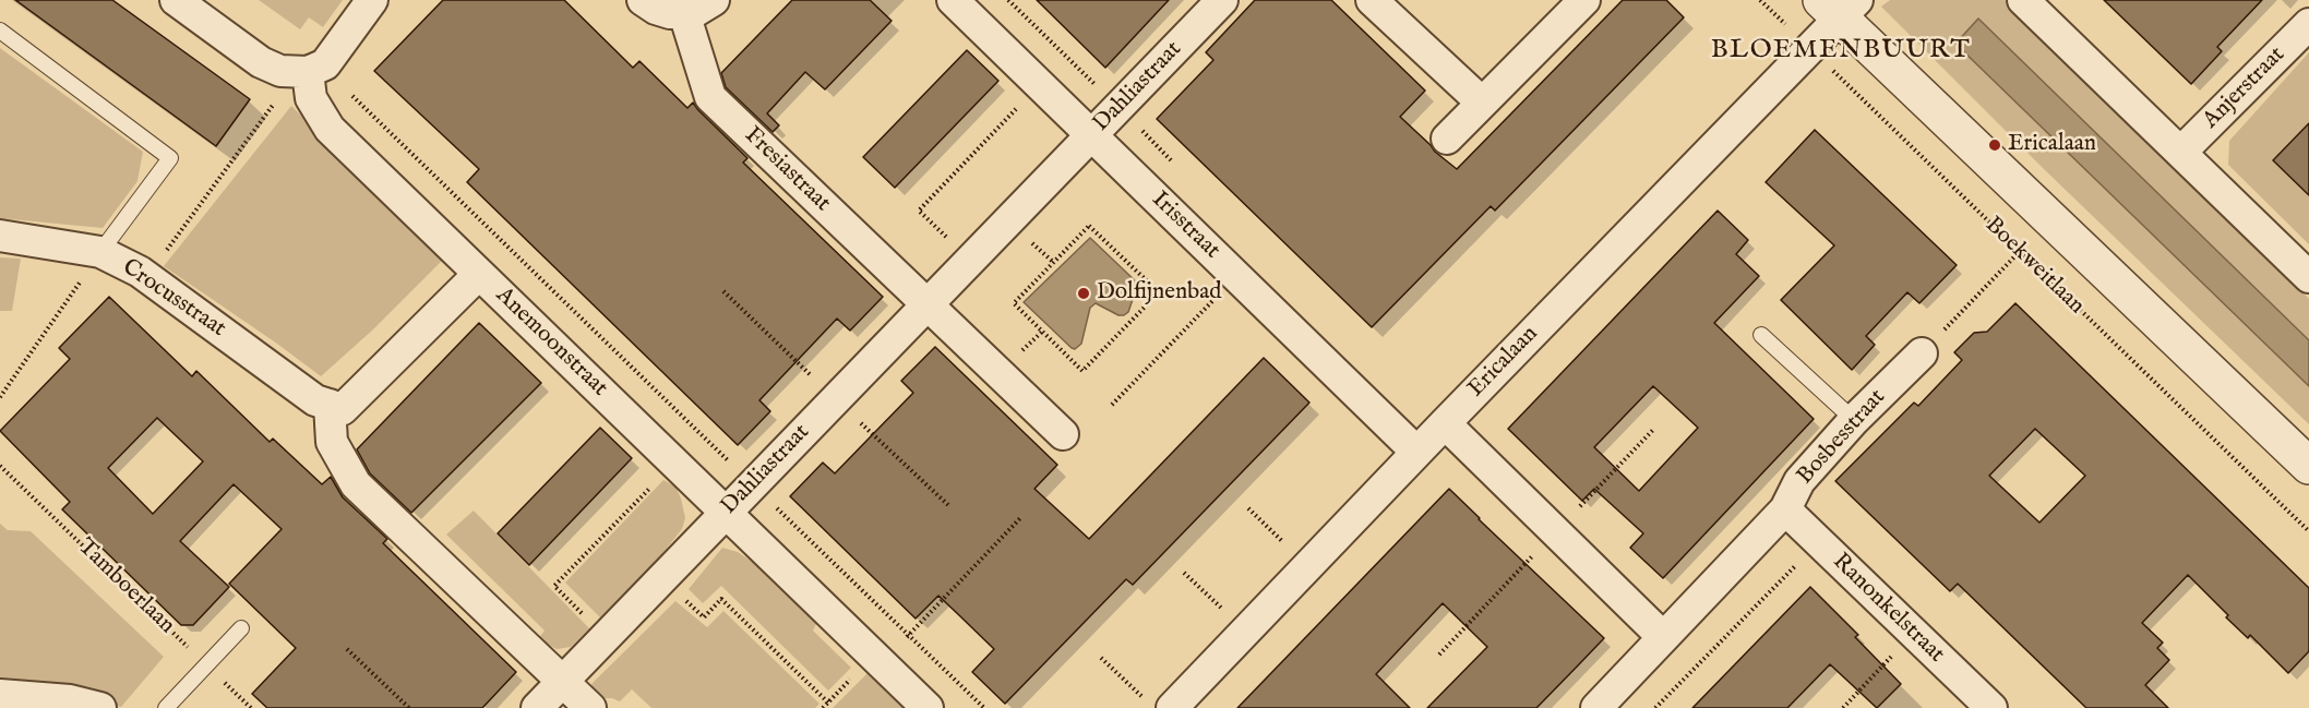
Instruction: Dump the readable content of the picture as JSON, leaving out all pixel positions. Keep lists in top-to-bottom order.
{
  "streets": {
    "street": [
      "Dahliastraat",
      "Anjerstraat",
      "Fresiastraat",
      "Irisstraat",
      "Boekweitlaan",
      "Crocusstraat",
      "Anemoonstraat",
      "Ericalaan",
      "Bosbesstraat",
      "Ranonkelstraat"
    ],
    "path": ["Tamboerlaan"]
  },
  "crossings": [
    ["Dahliastraat", "Fresiastraat"],
    ["Dahliastraat", "Irisstraat"],
    ["Dahliastraat", "Anemoonstraat"],
    ["Irisstraat", "Ericalaan"],
    ["Boekweitlaan", "Ericalaan"],
    ["Bosbesstraat", "Ranonkelstraat"]
  ],
  "districts": ["BLOEMENBUURT"],
  "places": ["Ericalaan", "Dolfijnenbad"]
}
